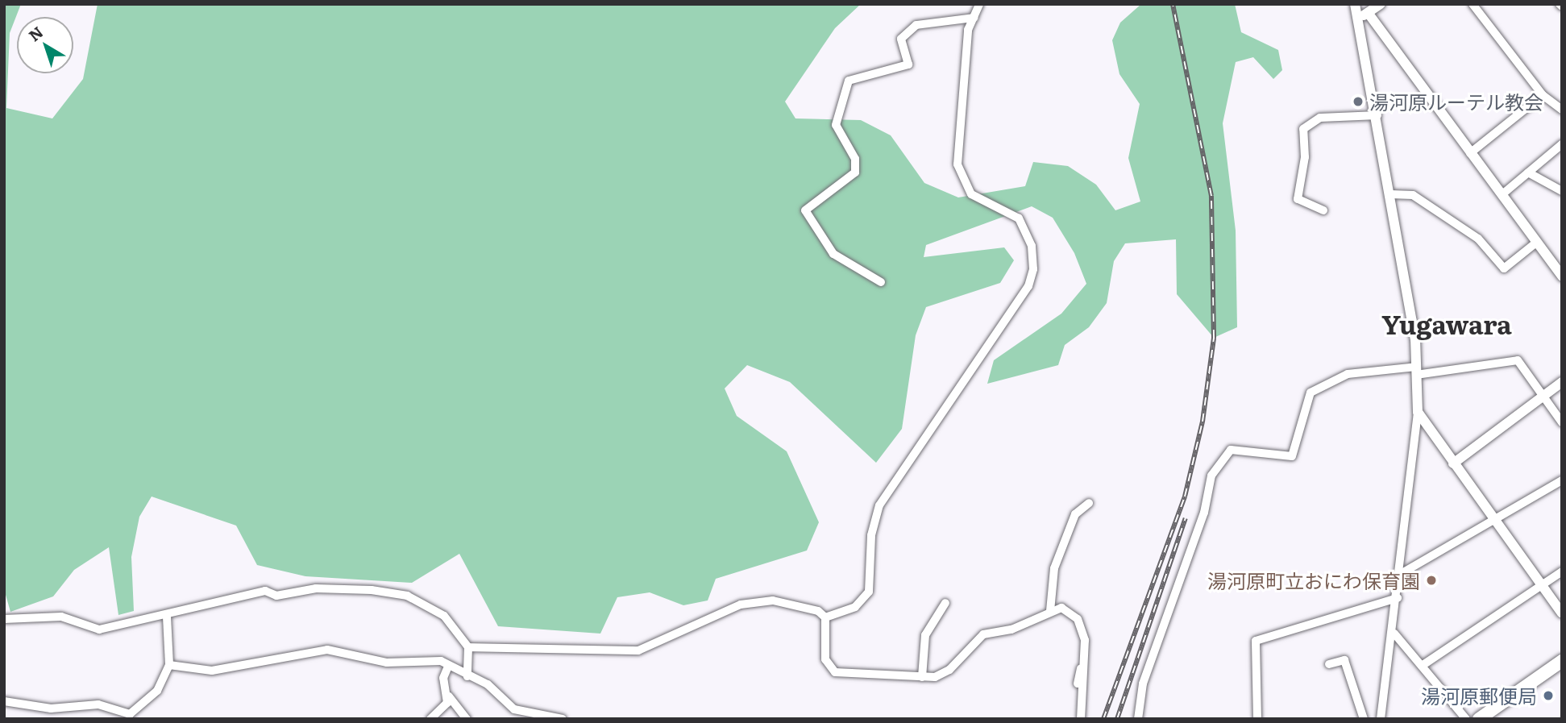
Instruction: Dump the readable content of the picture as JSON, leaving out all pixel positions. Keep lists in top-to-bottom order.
{
  "districts": ["Yugawara"],
  "places": ["湯河原ルーテル教会", "湯河原町立おにわ保育園", "湯河原郵便局"],
  "north": "top left"
}
